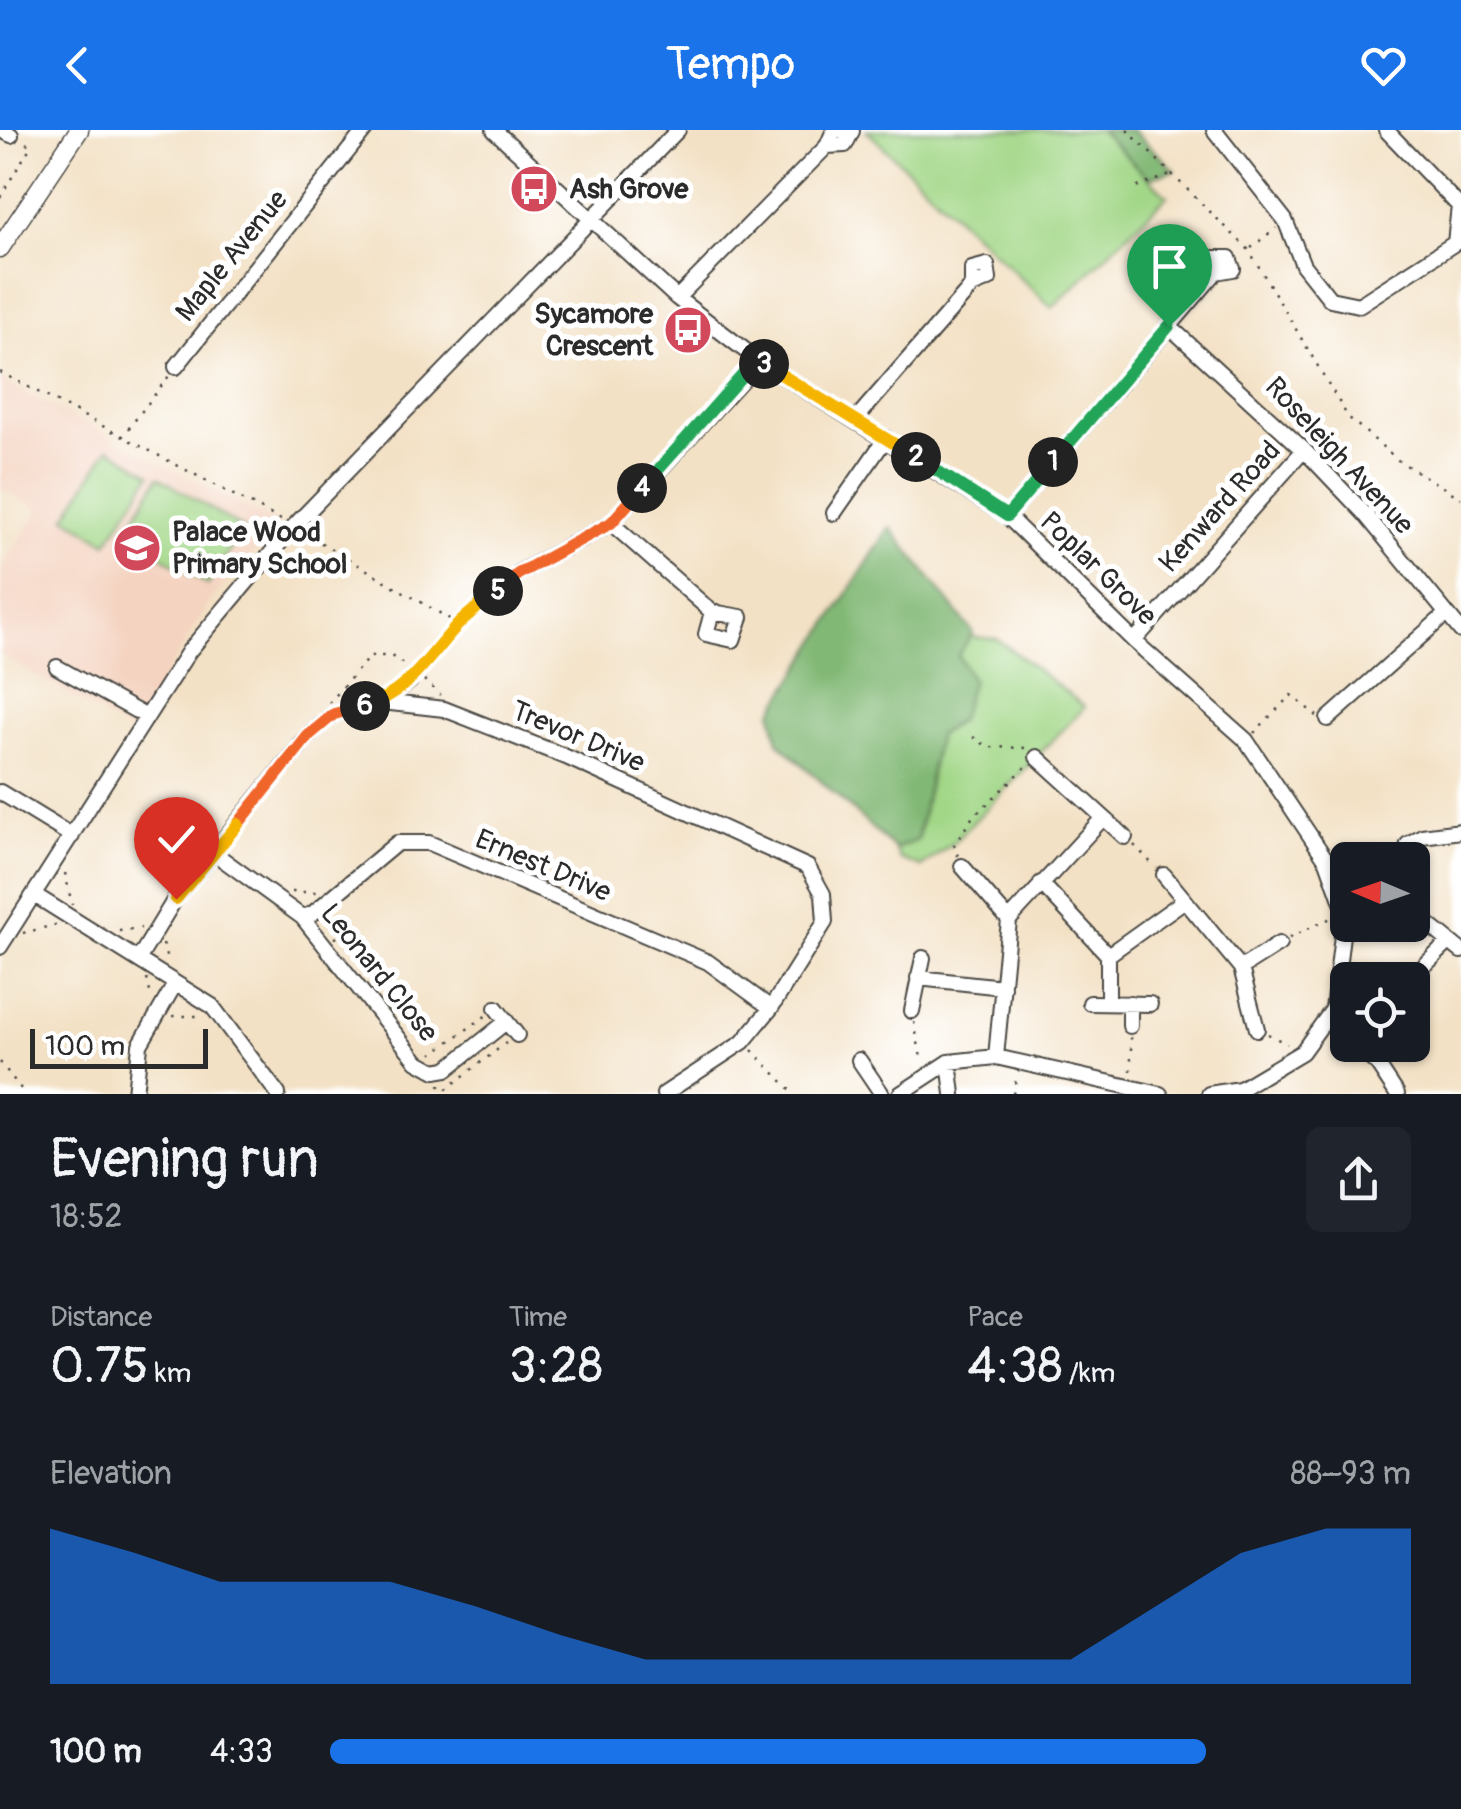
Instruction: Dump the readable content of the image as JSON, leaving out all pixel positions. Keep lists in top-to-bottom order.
{
  "streets": {
    "street": [
      "Maple Avenue",
      "Roseleigh Avenue",
      "Kenward Road",
      "Poplar Grove",
      "Trevor Drive",
      "Ernest Drive",
      "Leonard Close"
    ]
  },
  "crossings": [
    ["Roseleigh Avenue", "Kenward Road"],
    ["Kenward Road", "Poplar Grove"],
    ["Trevor Drive", "Ernest Drive"],
    ["Trevor Drive", "Leonard Close"],
    ["Ernest Drive", "Leonard Close"]
  ],
  "places": {
    "bus stop": ["Ash Grove", "Sycamore Crescent"],
    "school or university": ["Palace Wood Primary School"]
  },
  "scale_bar": "100 m",
  "north": "left",
  "page": {
    "header": "Tempo",
    "pins": [
      "3",
      "2",
      "1",
      "4",
      "5",
      "6"
    ],
    "scale": "100 m",
    "heading": ["Evening run", "18:52"],
    "stats": [
      ["Distance", "0.75 km"],
      ["Time", "3:28"],
      ["Pace", "4:38 /km"]
    ],
    "chart": ["Elevation", "88–93 m"],
    "list": [
      {
        "name": "100 m",
        "note": "4:33"
      }
    ]
  }
}
